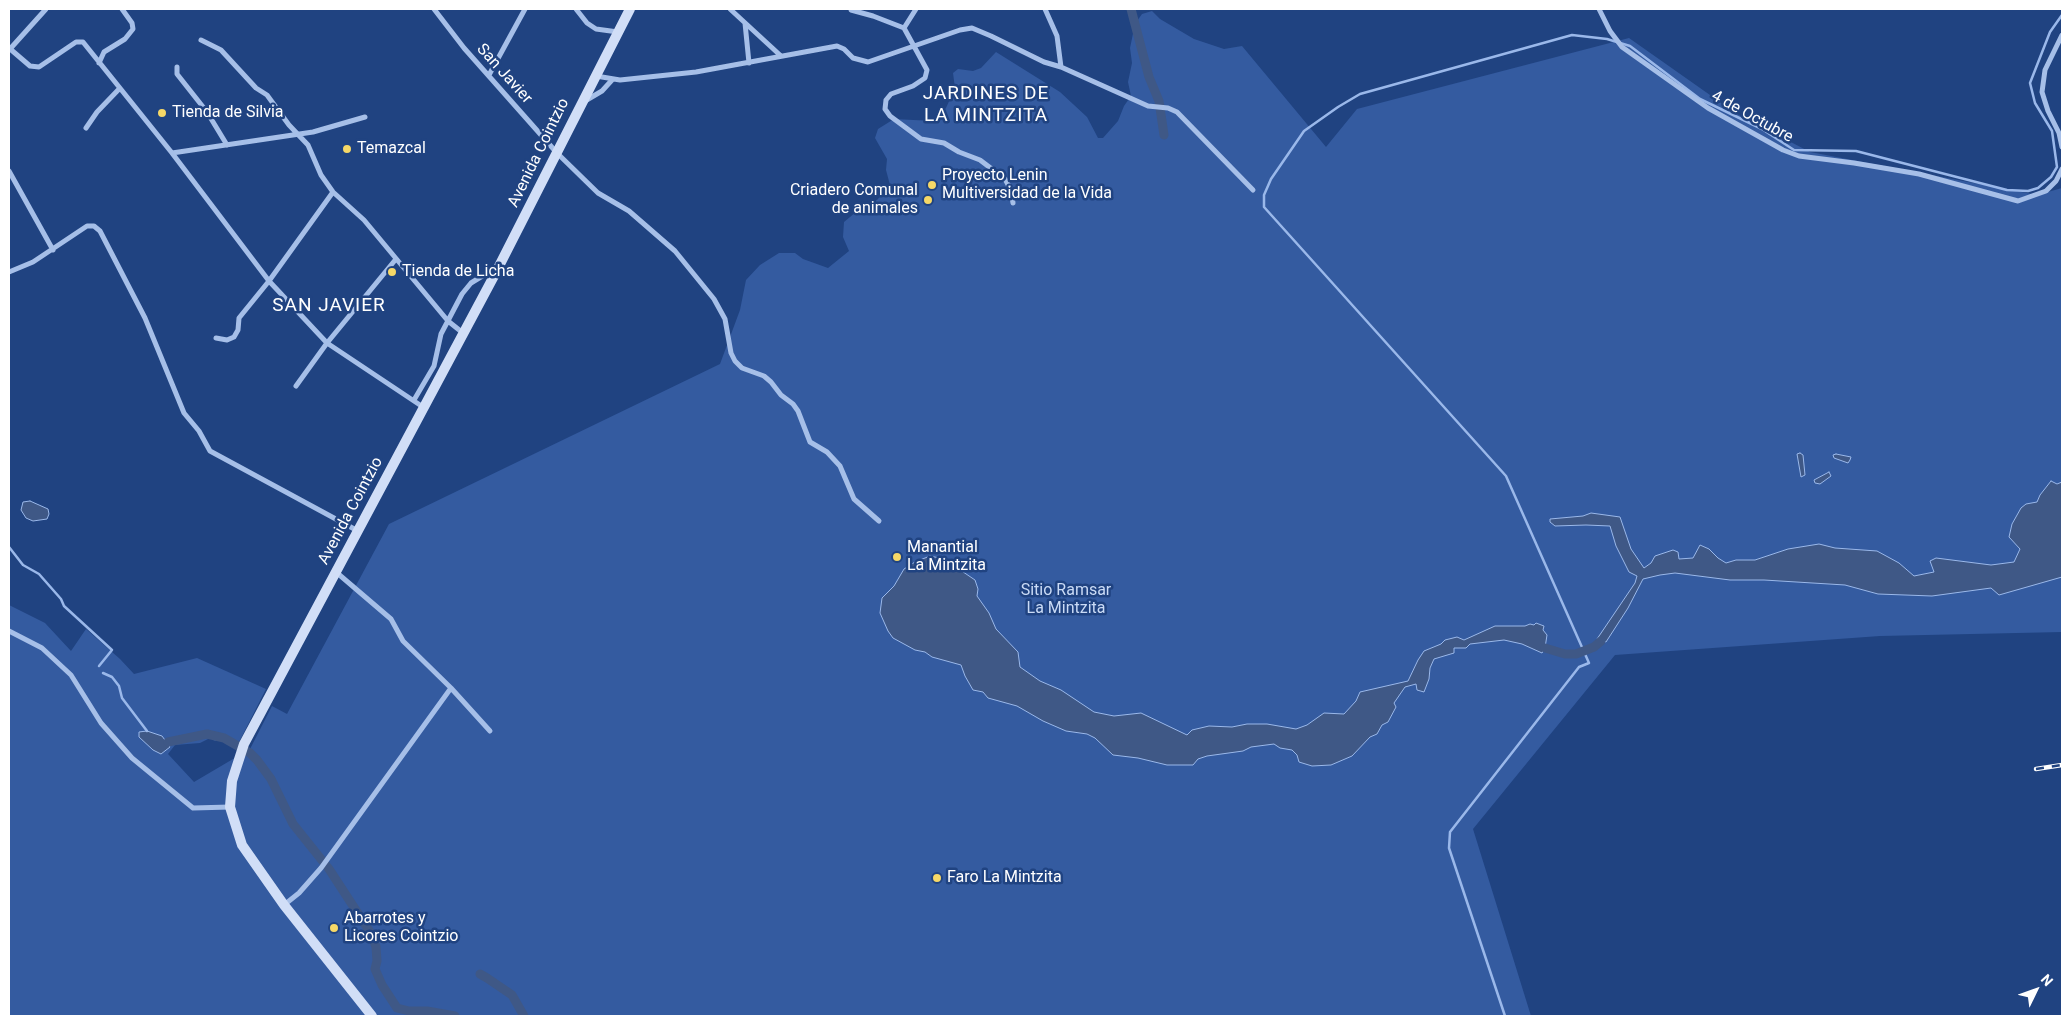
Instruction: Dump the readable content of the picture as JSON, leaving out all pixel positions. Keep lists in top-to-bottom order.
{
  "streets": {
    "main road": ["Avenida Cointzio"],
    "street": ["San Javier", "4 de Octubre"]
  },
  "crossings": [
    ["San Javier", "Avenida Cointzio"]
  ],
  "districts": ["JARDINES DE LA MINTZITA", "SAN JAVIER"],
  "parks": ["Sitio Ramsar La Mintzita"],
  "places": [
    "Tienda de Silvia",
    "Temazcal",
    "Proyecto Lenin Multiversidad de la Vida",
    "Criadero Comunal de animales",
    "Tienda de Licha",
    "Manantial La Mintzita",
    "Faro La Mintzita",
    "Abarrotes y Licores Cointzio"
  ],
  "north": "top right"
}
